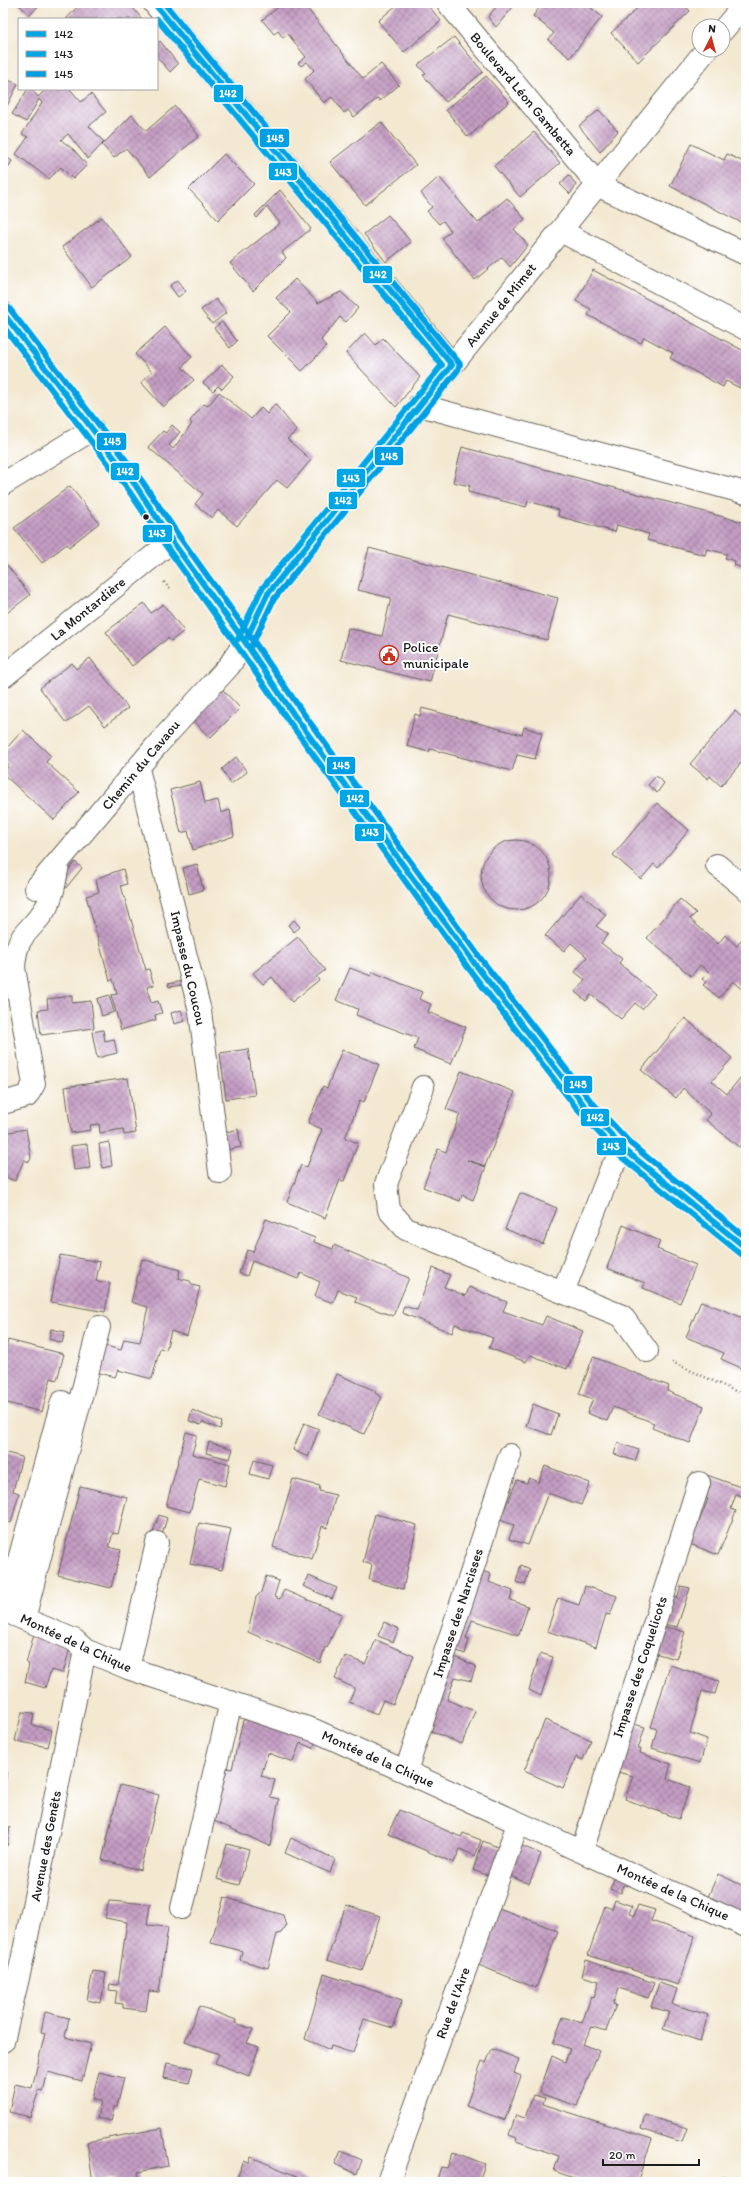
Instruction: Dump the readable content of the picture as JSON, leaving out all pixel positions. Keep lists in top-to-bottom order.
{
  "streets": {
    "street": [
      "Boulevard Léon Gambetta",
      "Avenue de Mimet",
      "La Montardière",
      "Chemin du Cavaou",
      "Impasse du Coucou",
      "Impasse des Narcisses",
      "Montée de la Chique",
      "Impasse des Coquelicots",
      "Avenue des Genêts",
      "Rue de l'Aire"
    ]
  },
  "crossings": [
    ["Boulevard Léon Gambetta", "Avenue de Mimet"],
    ["Avenue de Mimet", "Chemin du Cavaou"],
    ["Chemin du Cavaou", "Impasse du Coucou"],
    ["Impasse des Narcisses", "Montée de la Chique"],
    ["Montée de la Chique", "Impasse des Coquelicots"],
    ["Montée de la Chique", "Avenue des Genêts"],
    ["Montée de la Chique", "Rue de l'Aire"]
  ],
  "places": {
    "public building": ["Police municipale"]
  },
  "lines": ["transit line 142", "transit line 145", "transit line 143"],
  "legend": ["142", "143", "145"],
  "scale_bar": "20 m",
  "north": "top"
}
